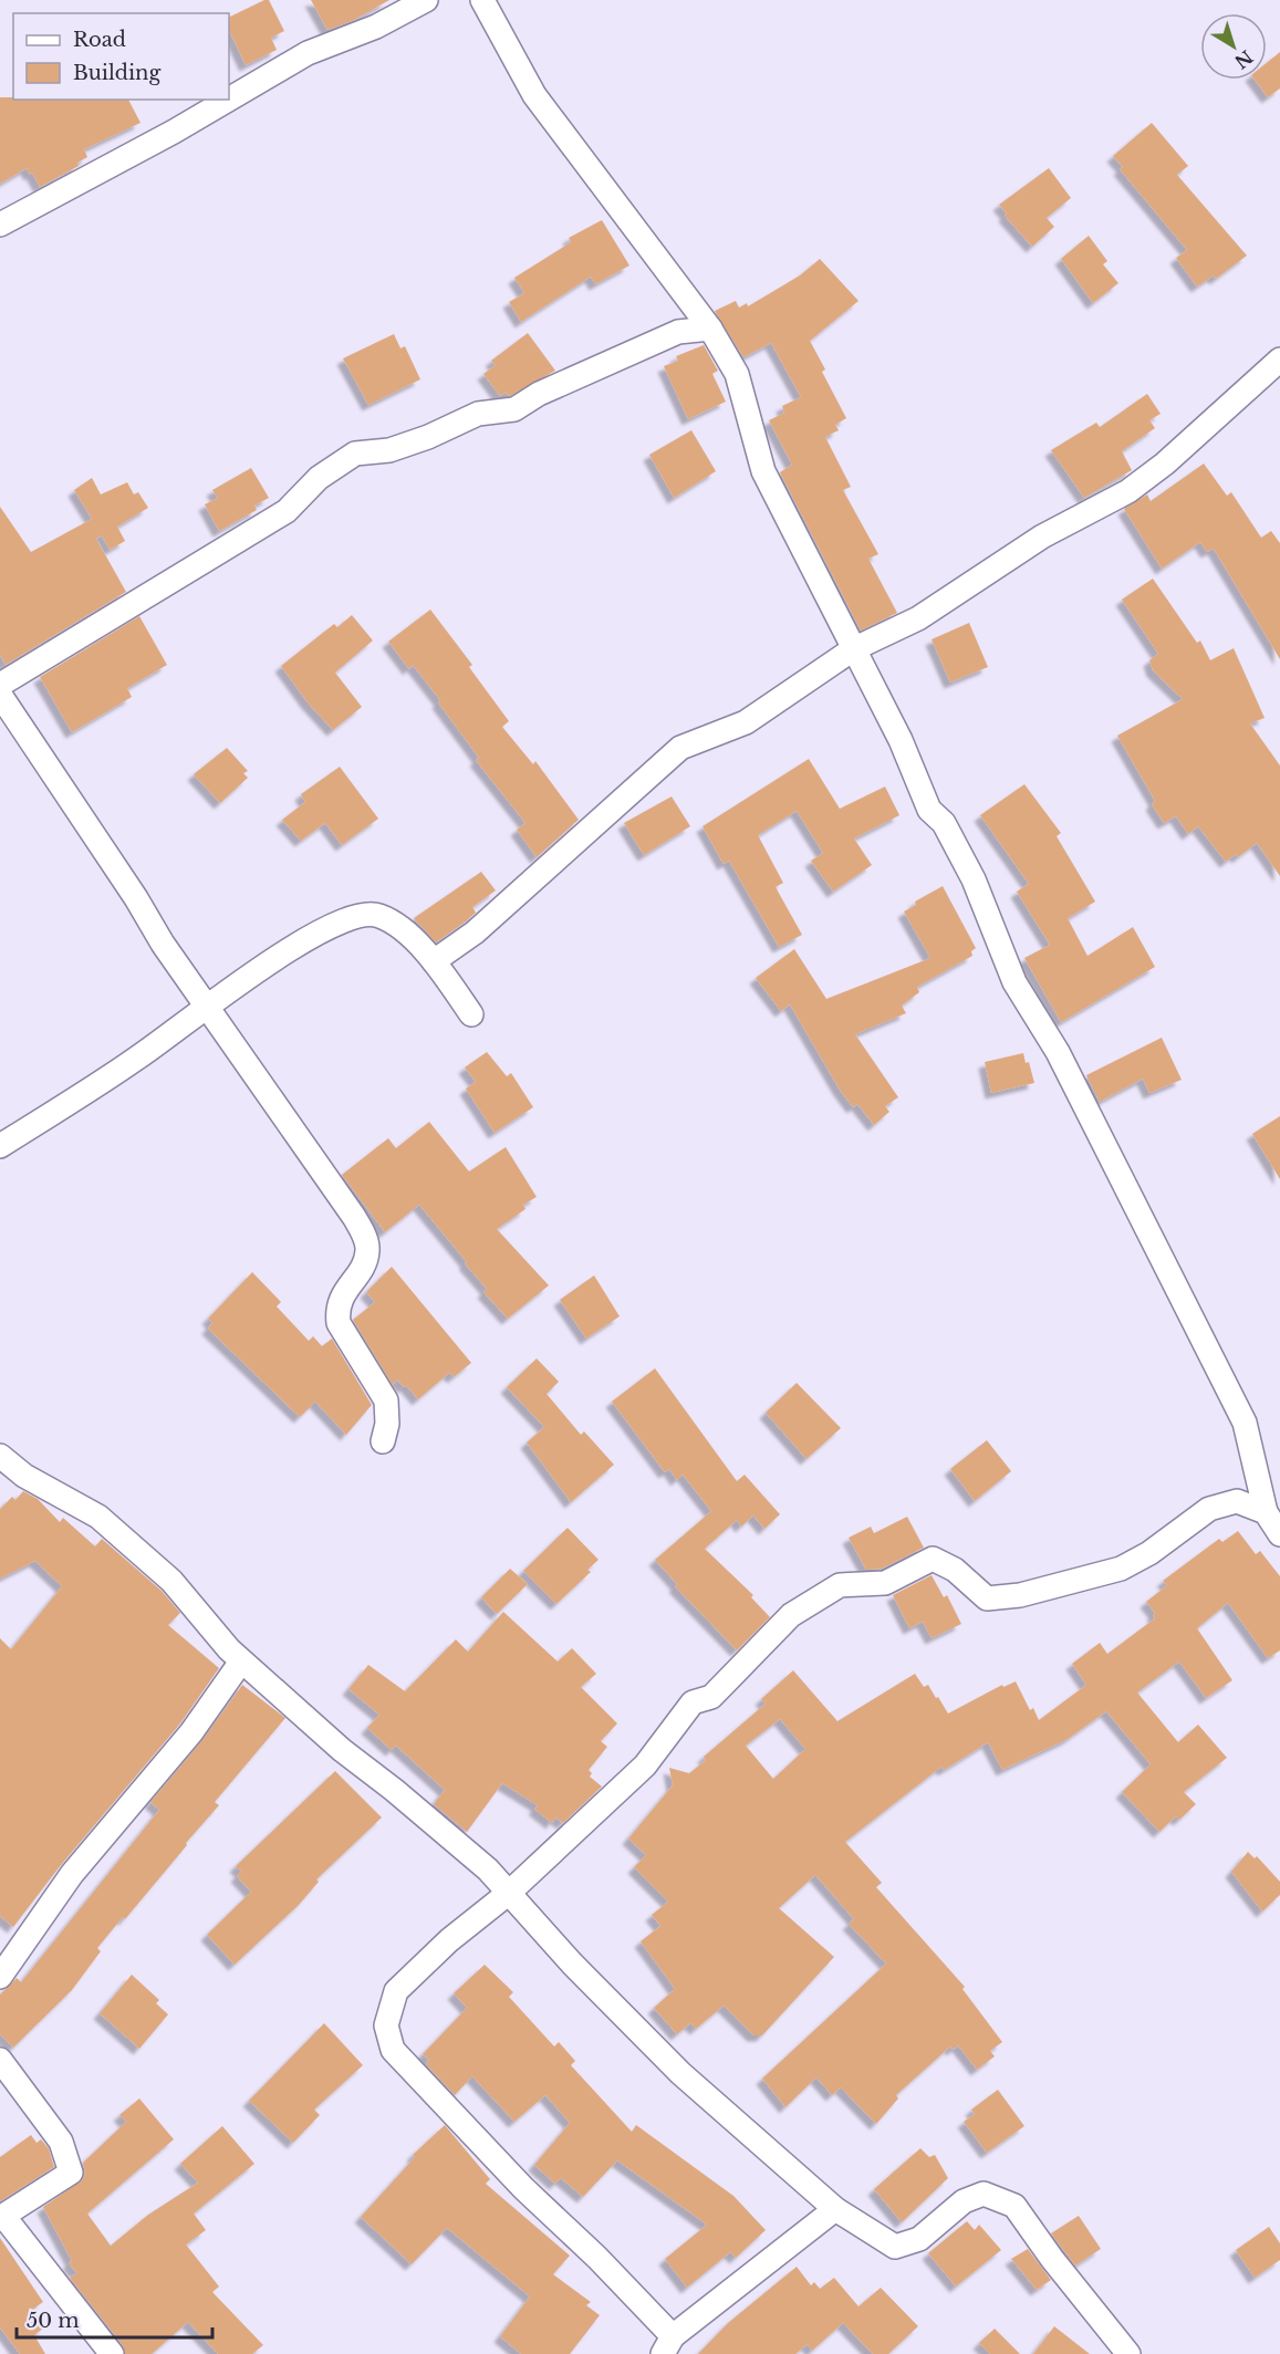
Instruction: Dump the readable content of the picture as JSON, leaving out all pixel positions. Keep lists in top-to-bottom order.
{
  "legend": ["Road", "Building"],
  "scale_bar": "50 m",
  "north": "bottom right"
}
